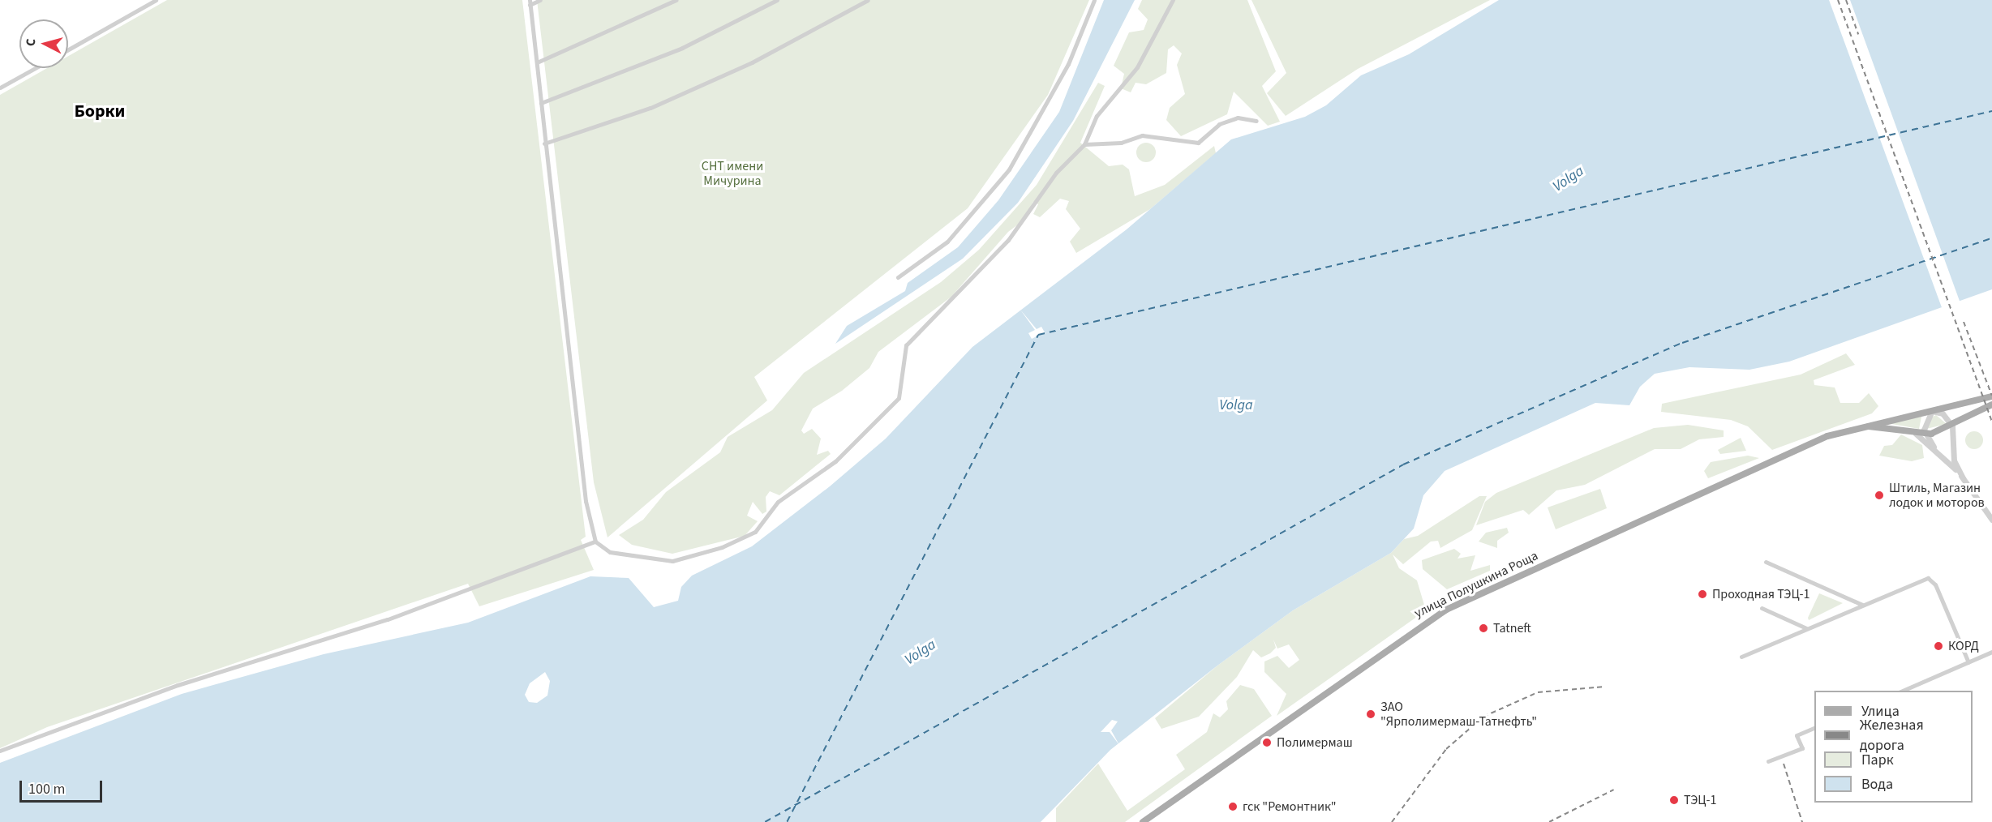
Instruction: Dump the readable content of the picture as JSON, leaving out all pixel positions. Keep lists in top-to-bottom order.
{
  "streets": {
    "main road": ["улица Полушкина Роща"]
  },
  "districts": ["Борки"],
  "water": ["Volga"],
  "parks": ["СНТ имени Мичурина"],
  "places": [
    "Штиль, Магазин лодок и моторов",
    "Проходная ТЭЦ-1",
    "Tatneft",
    "КОРД",
    "ЗАО \"Ярполимермаш-Татнефть\"",
    "Полимермаш",
    "ТЭЦ-1",
    "гск \"Ремонтник\""
  ],
  "legend": [
    "Улица",
    "Железная дорога",
    "Парк",
    "Вода"
  ],
  "scale_bar": "100 m",
  "north": "left"
}
